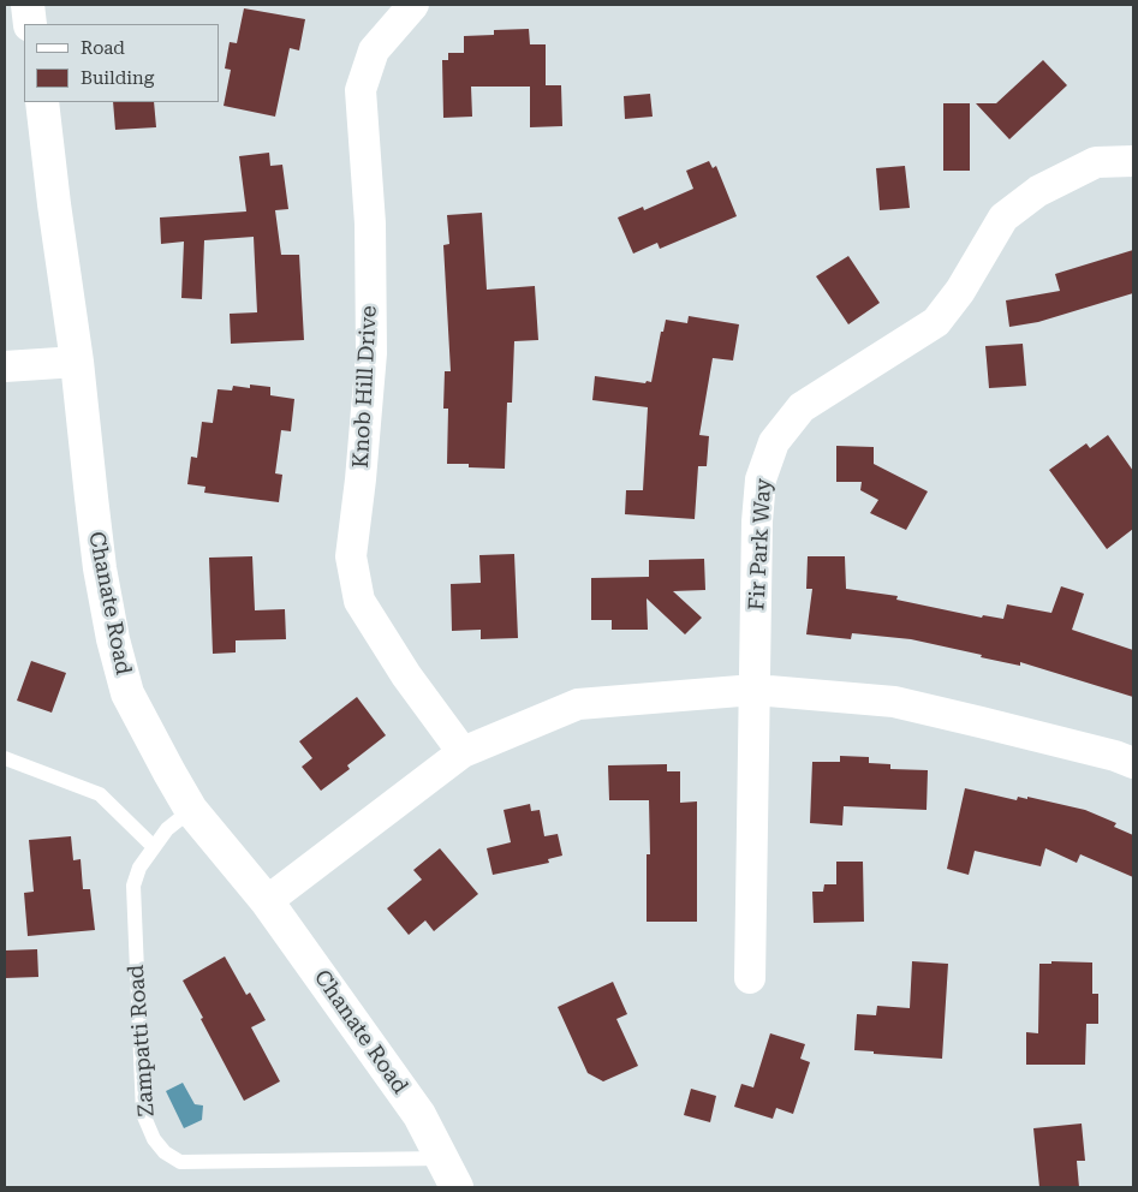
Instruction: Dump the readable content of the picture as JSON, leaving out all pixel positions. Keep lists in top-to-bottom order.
{
  "streets": {
    "street": ["Knob Hill Drive", "Fir Park Way", "Chanate Road"],
    "lane": ["Zampatti Road"]
  },
  "crossings": [
    ["Chanate Road", "Zampatti Road"]
  ],
  "legend": ["Road", "Building"]
}
